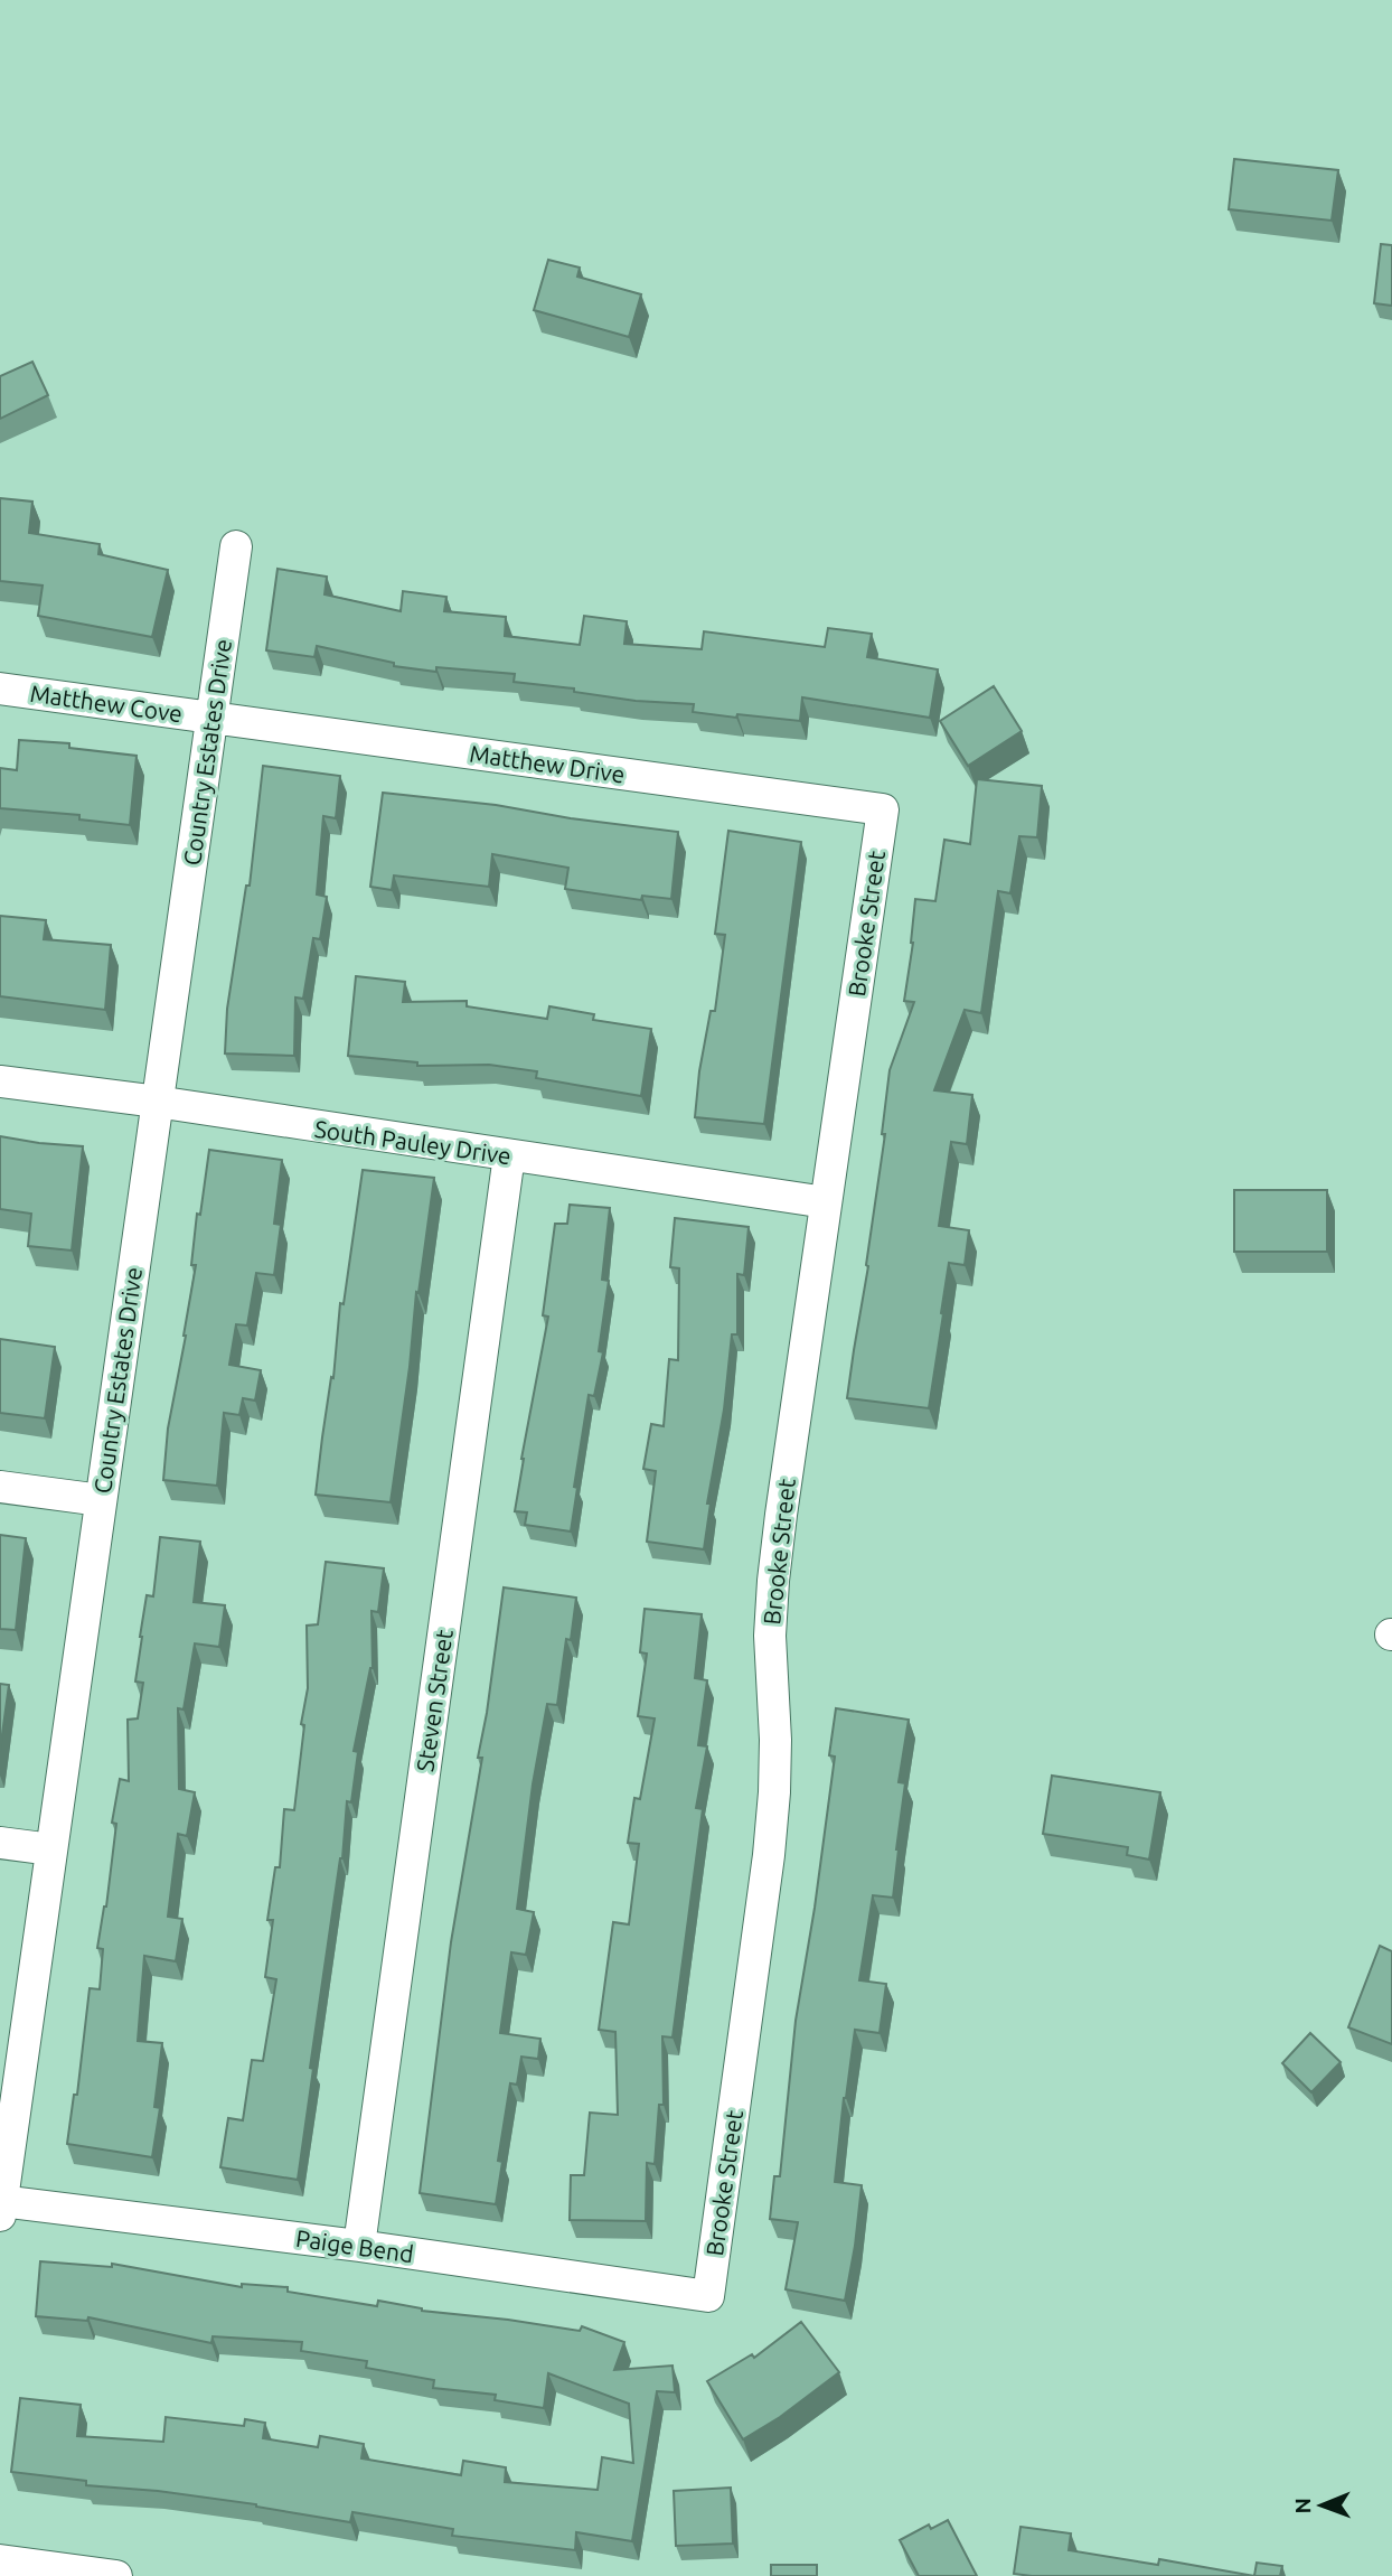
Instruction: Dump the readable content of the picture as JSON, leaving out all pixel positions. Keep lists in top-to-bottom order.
{
  "streets": {
    "street": [
      "Matthew Cove",
      "Country Estates Drive",
      "Matthew Drive",
      "Brooke Street",
      "South Pauley Drive",
      "Steven Street",
      "Paige Bend"
    ]
  },
  "crossings": [
    ["Matthew Cove", "Country Estates Drive"],
    ["Matthew Cove", "Matthew Drive"],
    ["Country Estates Drive", "Matthew Drive"],
    ["Country Estates Drive", "South Pauley Drive"],
    ["Country Estates Drive", "Paige Bend"],
    ["Matthew Drive", "Brooke Street"],
    ["Brooke Street", "South Pauley Drive"],
    ["Brooke Street", "Paige Bend"],
    ["South Pauley Drive", "Steven Street"],
    ["Steven Street", "Paige Bend"]
  ],
  "north": "left"
}
